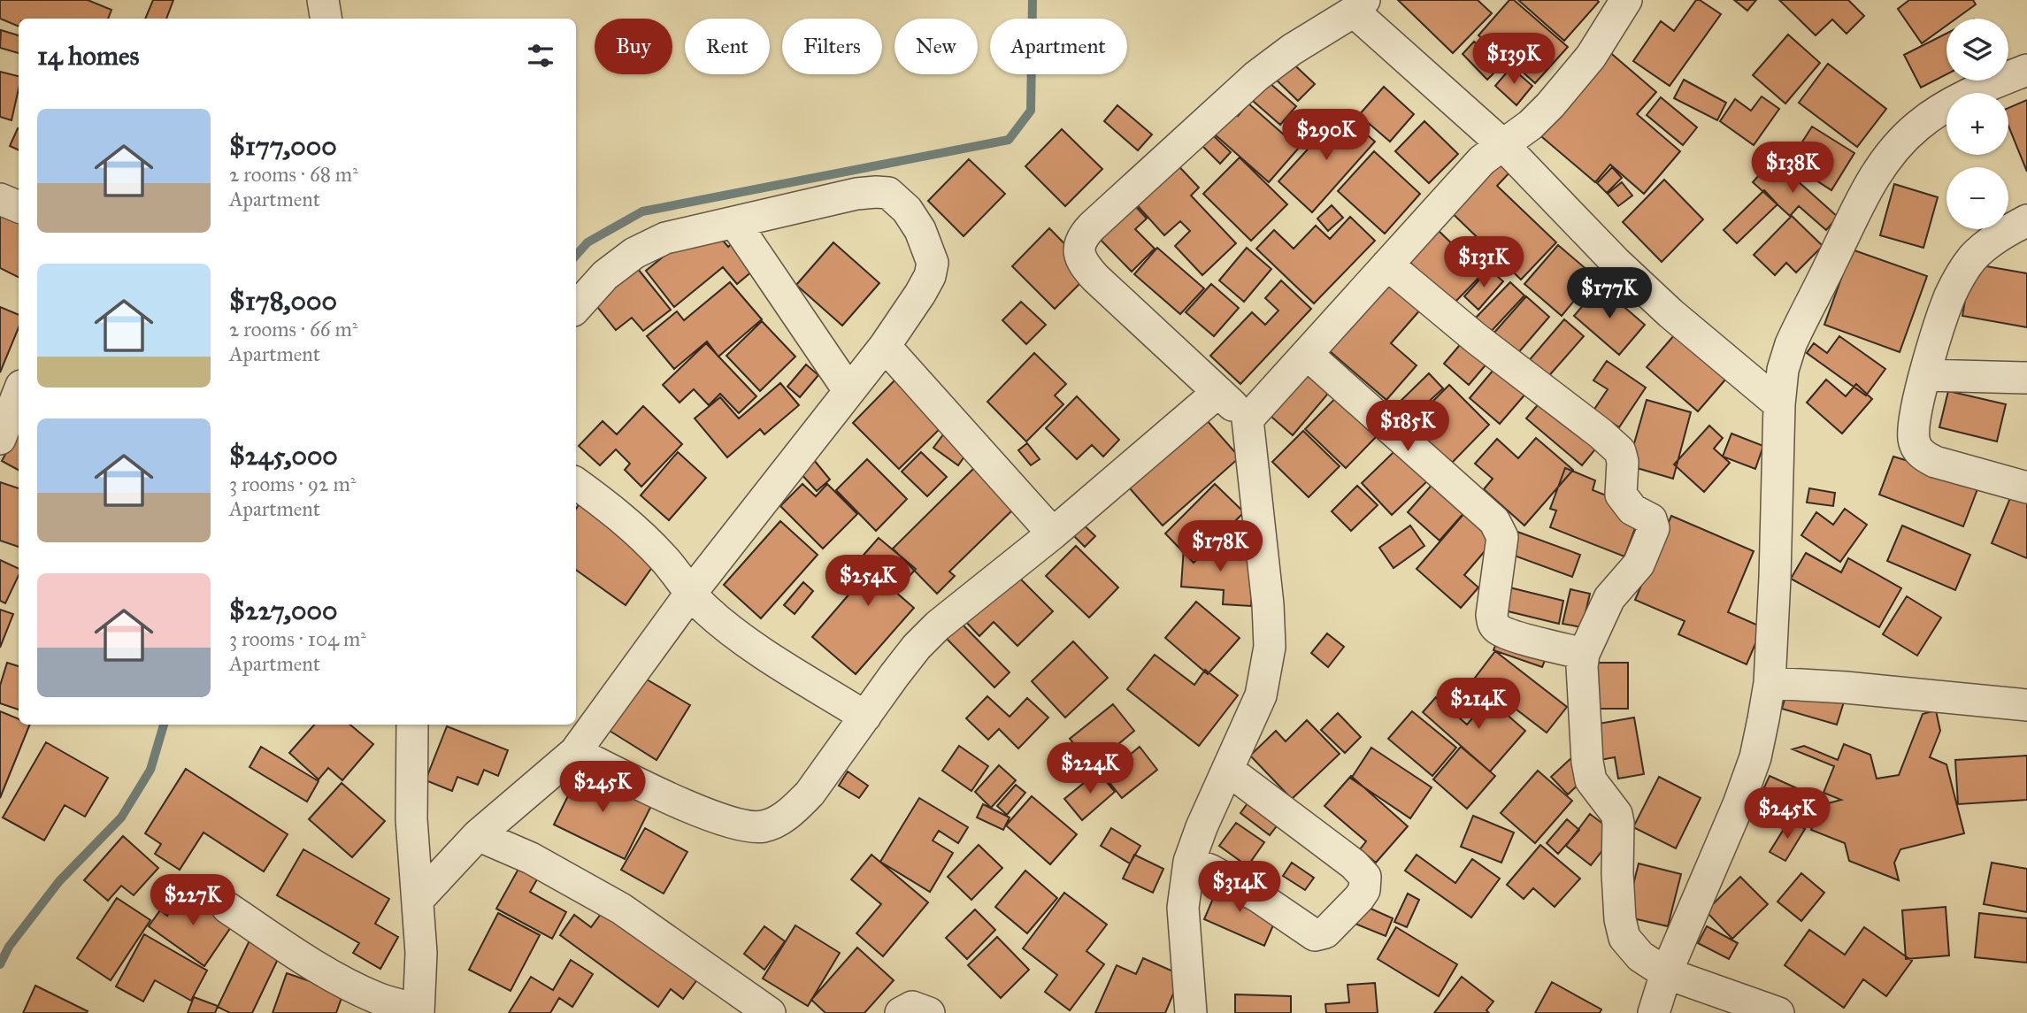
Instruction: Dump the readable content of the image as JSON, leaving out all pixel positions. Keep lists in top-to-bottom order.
{
  "page": {
    "map_buttons": ["+", "−"],
    "chip": [
      "Buy",
      "Rent",
      "Filters",
      "New",
      "Apartment"
    ],
    "heading": "14 homes",
    "price": [
      "$139K",
      "$290K",
      "$138K",
      "$131K",
      "$177K",
      "$185K",
      "$178K",
      "$254K",
      "$214K",
      "$224K",
      "$245K",
      "$245K",
      "$314K",
      "$227K"
    ],
    "list": [
      {
        "name": "$177,000",
        "note": "2 rooms · 68 m² · Apartment"
      },
      {
        "name": "$178,000",
        "note": "2 rooms · 66 m² · Apartment"
      },
      {
        "name": "$245,000",
        "note": "3 rooms · 92 m² · Apartment"
      },
      {
        "name": "$227,000",
        "note": "3 rooms · 104 m² · Apartment"
      }
    ]
  }
}
